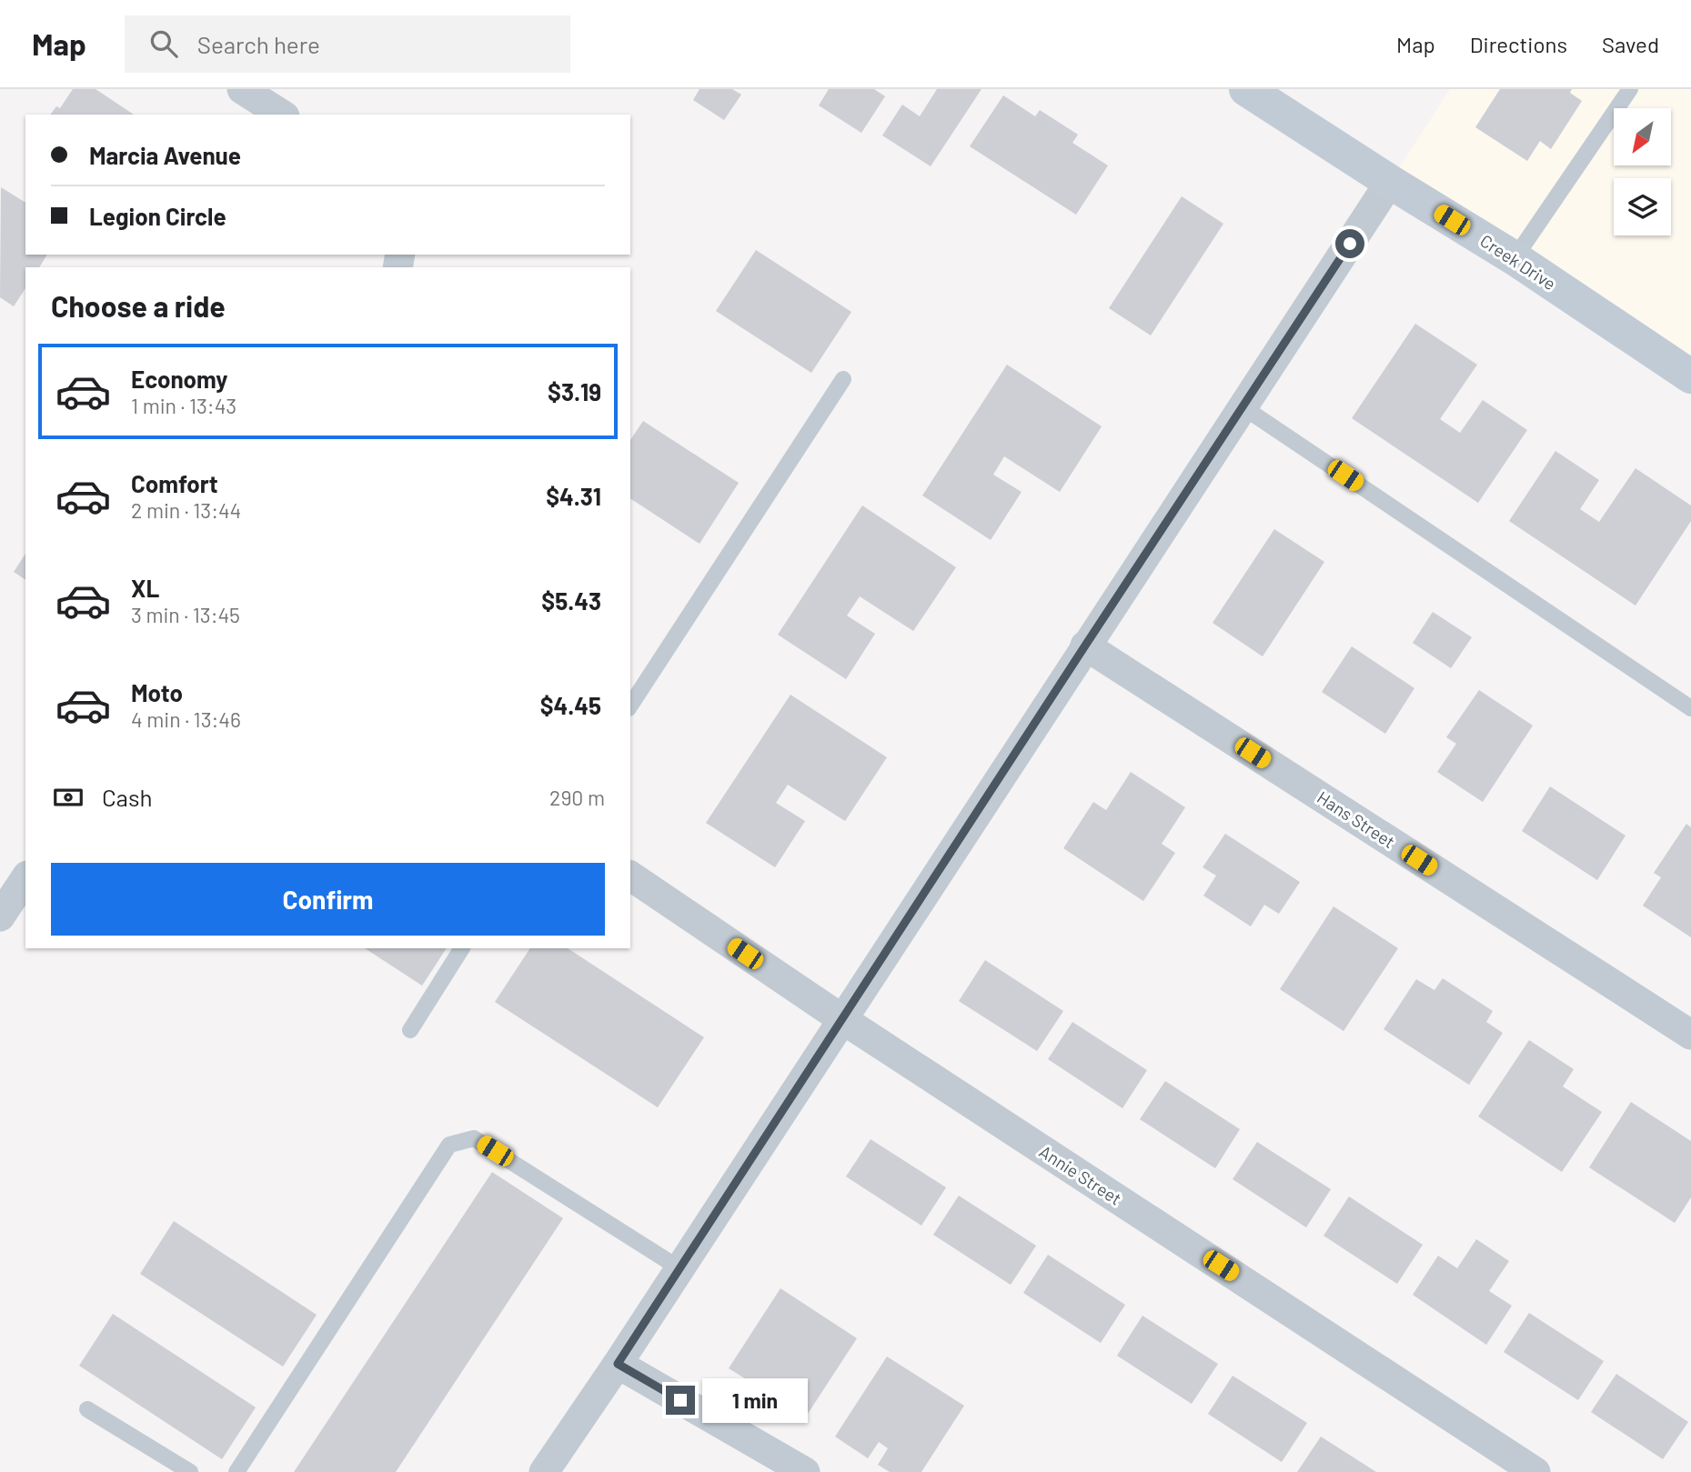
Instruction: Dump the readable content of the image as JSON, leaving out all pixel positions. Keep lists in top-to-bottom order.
{
  "streets": {
    "street": ["Creek Drive", "Hans Street", "Annie Street"]
  },
  "north": "bottom left",
  "page": {
    "header": "Map",
    "search": "Search here",
    "nav": ["Map", "Directions", "Saved"],
    "banner": ["Marcia Avenue", "Legion Circle"],
    "heading": "Choose a ride",
    "list": [
      {
        "name": "Economy",
        "note": "1 min · 13:43",
        "value": "$3.19"
      },
      {
        "name": "Comfort",
        "note": "2 min · 13:44",
        "value": "$4.31"
      },
      {
        "name": "XL",
        "note": "3 min · 13:45",
        "value": "$5.43"
      },
      {
        "name": "Moto",
        "note": "4 min · 13:46",
        "value": "$4.45"
      }
    ],
    "pay": ["Cash", "290 m"],
    "buttons": "Confirm",
    "bubble": "1 min"
  }
}
